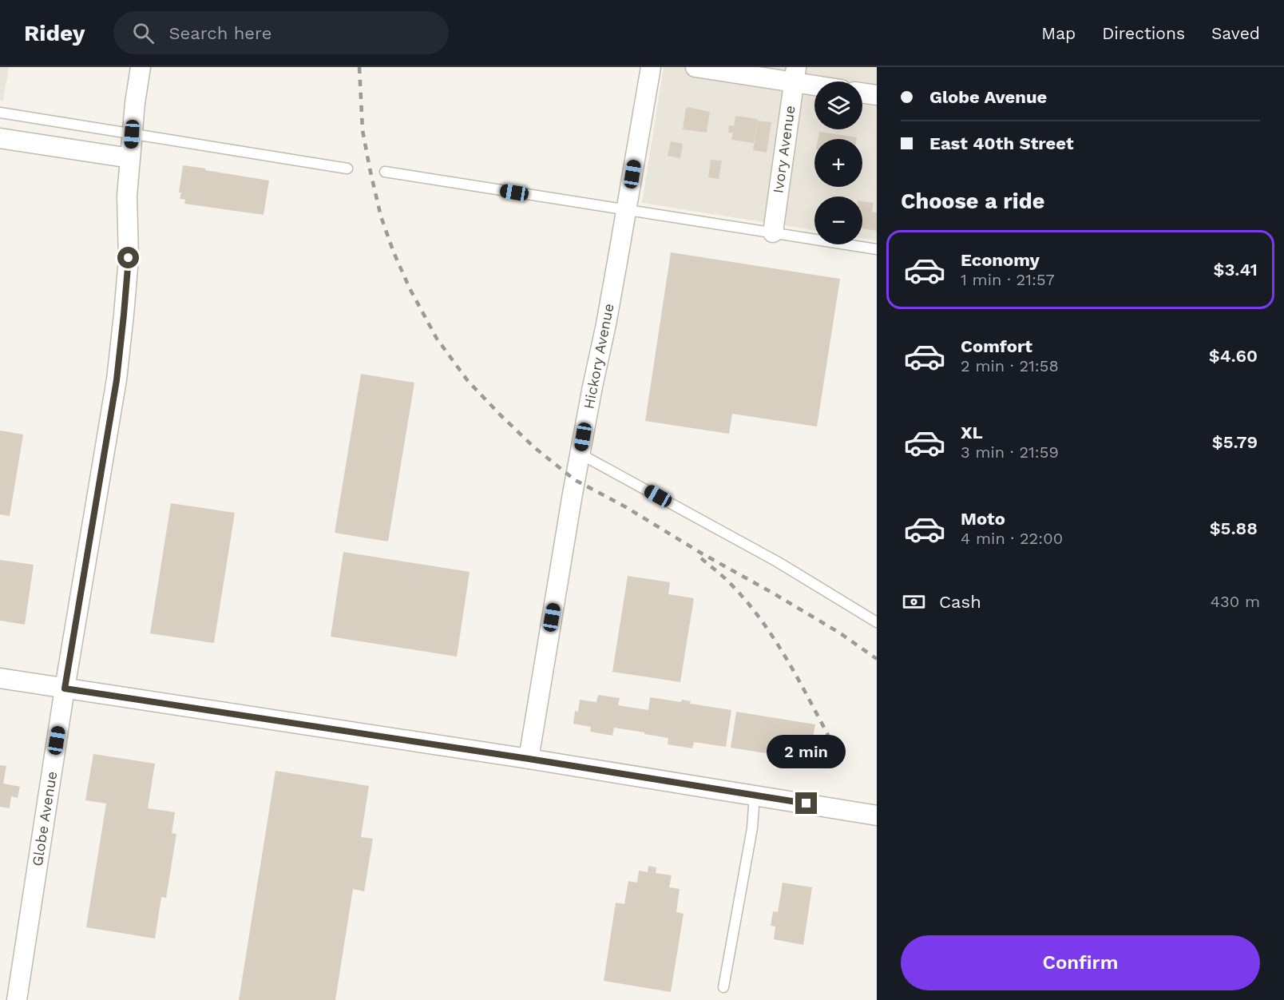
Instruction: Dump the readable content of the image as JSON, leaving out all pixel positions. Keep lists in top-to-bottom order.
{
  "streets": {
    "street": ["Ivory Avenue", "Hickory Avenue", "Globe Avenue"]
  },
  "page": {
    "header": "Ridey",
    "search": "Search here",
    "nav": ["Map", "Directions", "Saved"],
    "banner": ["Globe Avenue", "East 40th Street"],
    "map_buttons": ["+", "−"],
    "heading": "Choose a ride",
    "list": [
      {
        "name": "Economy",
        "note": "1 min · 21:57",
        "value": "$3.41"
      },
      {
        "name": "Comfort",
        "note": "2 min · 21:58",
        "value": "$4.60"
      },
      {
        "name": "XL",
        "note": "3 min · 21:59",
        "value": "$5.79"
      },
      {
        "name": "Moto",
        "note": "4 min · 22:00",
        "value": "$5.88"
      }
    ],
    "pay": ["Cash", "430 m"],
    "bubble": "2 min",
    "buttons": "Confirm"
  }
}
